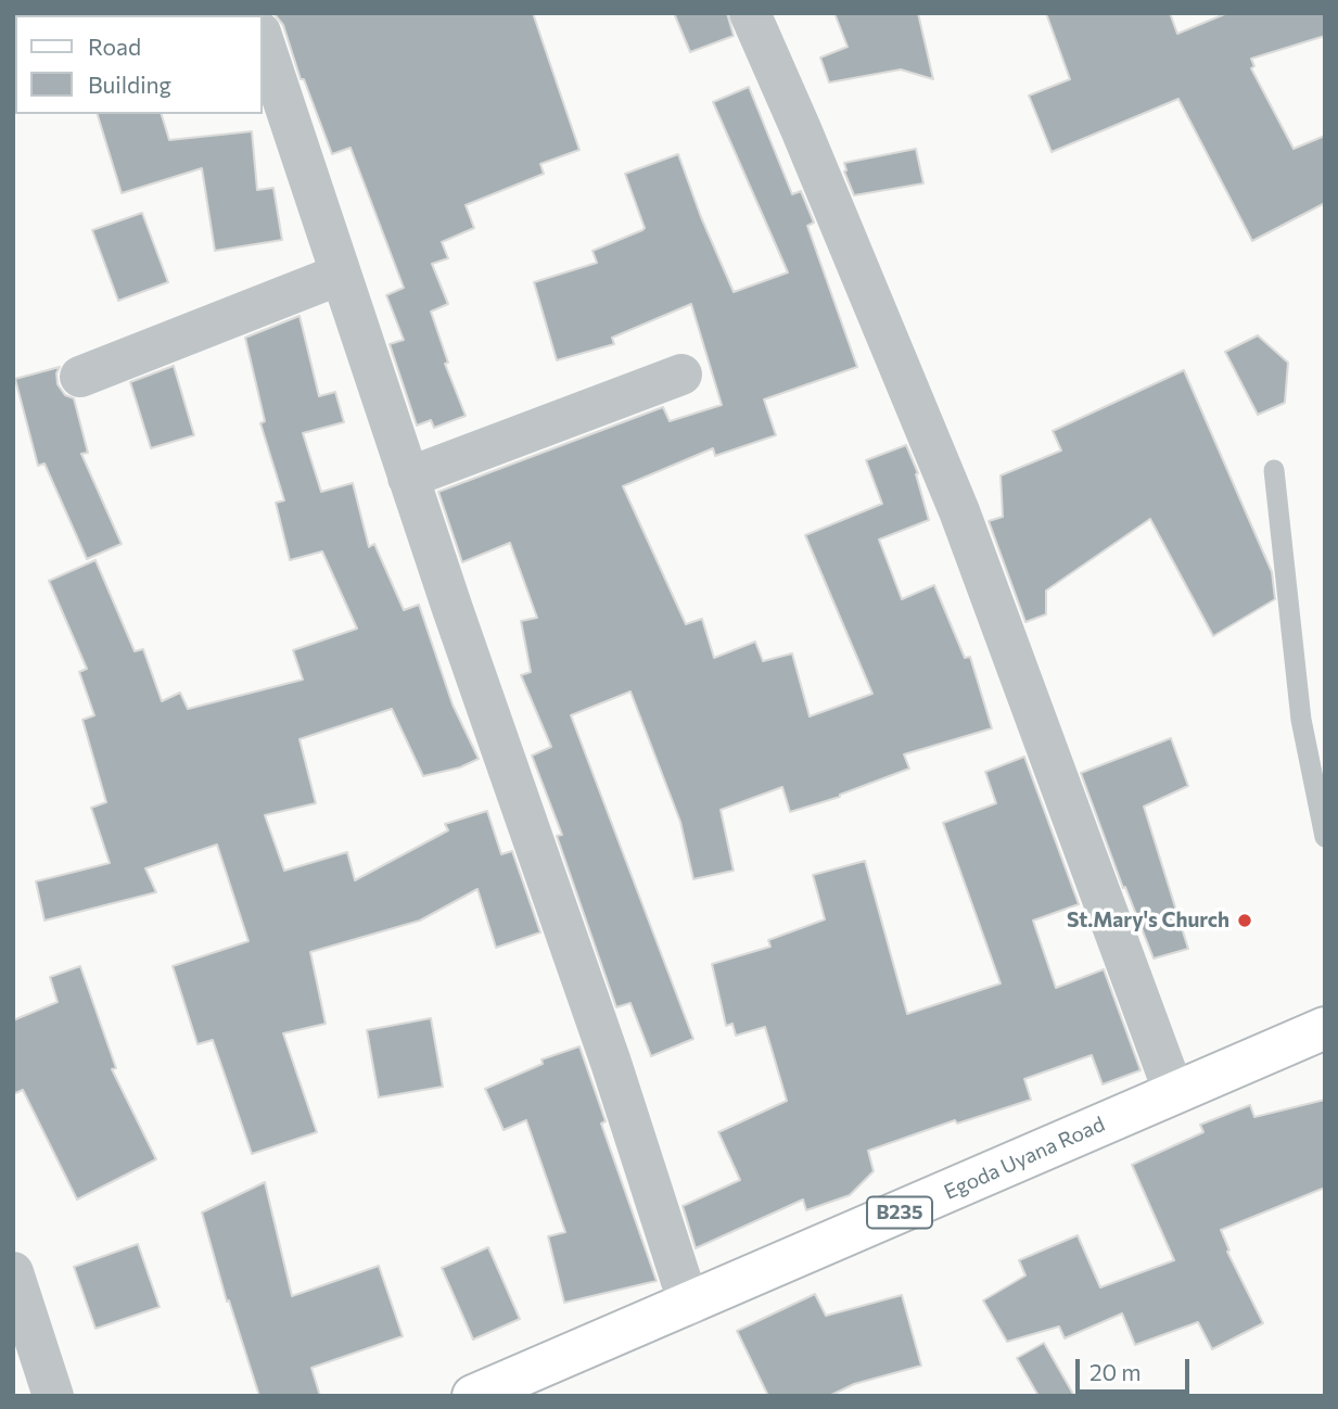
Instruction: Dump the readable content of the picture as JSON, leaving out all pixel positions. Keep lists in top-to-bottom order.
{
  "streets": {
    "main road": ["Egoda Uyana Road", "B235"]
  },
  "places": ["St.Mary's Church"],
  "legend": ["Road", "Building"],
  "scale_bar": "20 m"
}
